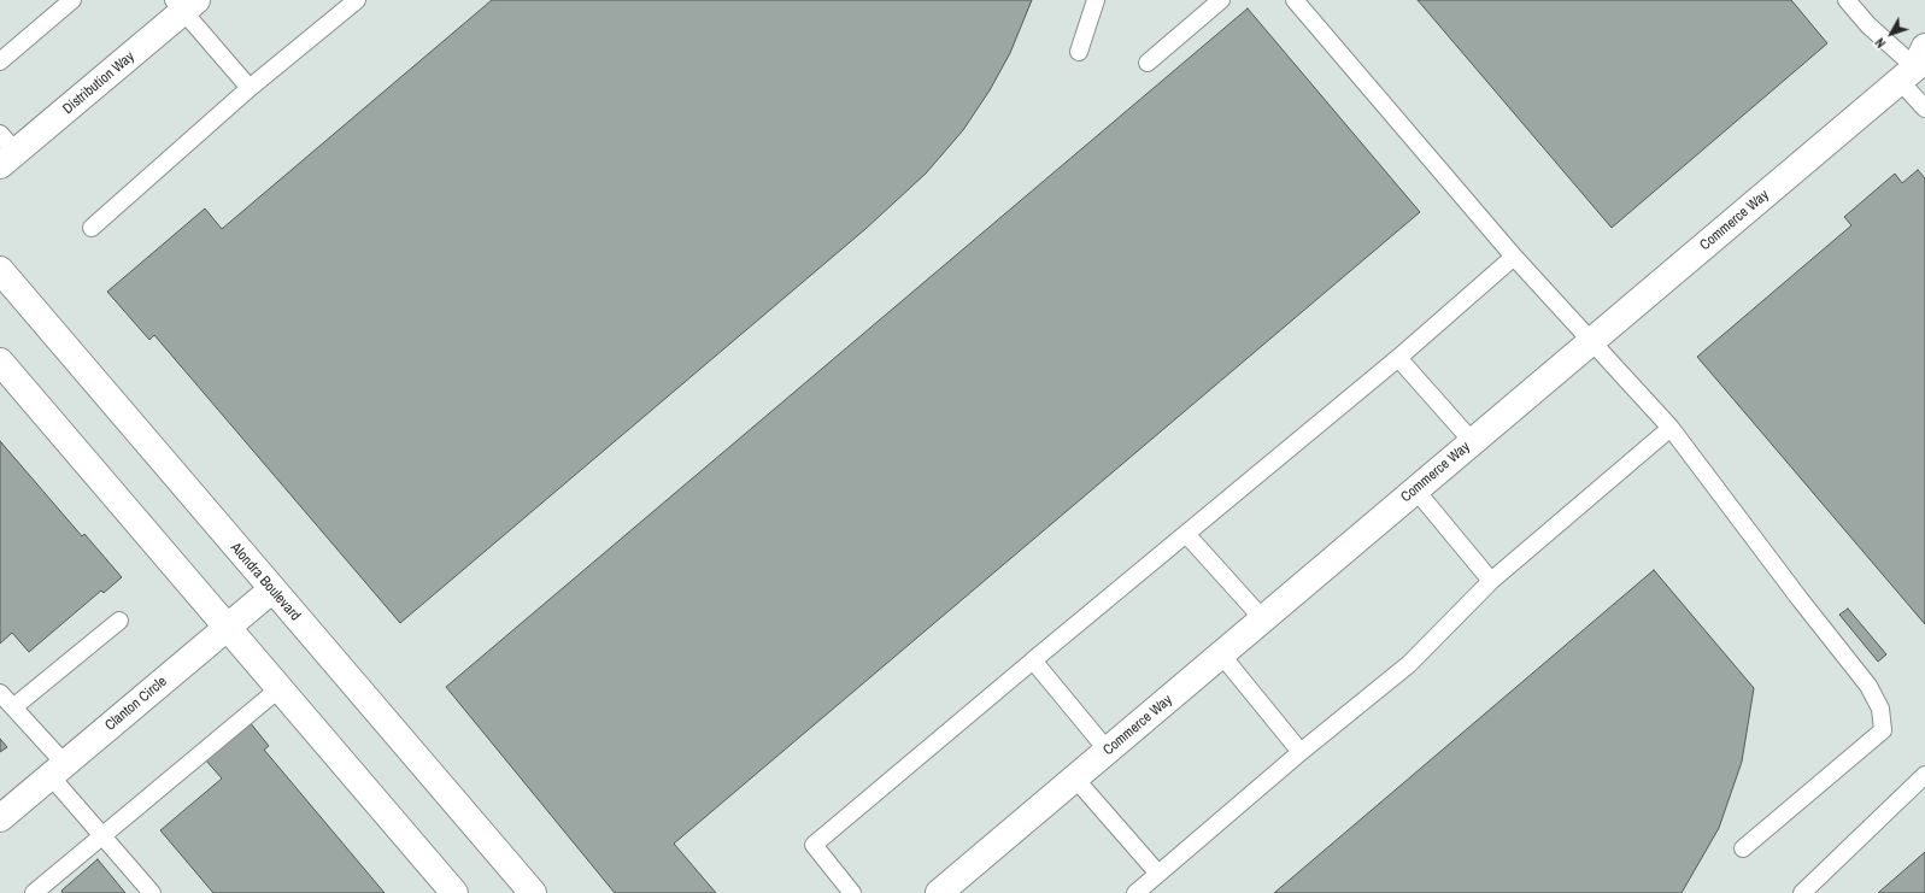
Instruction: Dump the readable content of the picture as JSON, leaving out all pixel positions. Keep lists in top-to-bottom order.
{
  "streets": {
    "street": [
      "Distribution Way",
      "Commerce Way",
      "Alondra Boulevard",
      "Clanton Circle"
    ]
  },
  "crossings": [
    ["Alondra Boulevard", "Clanton Circle"]
  ],
  "north": "bottom left"
}
